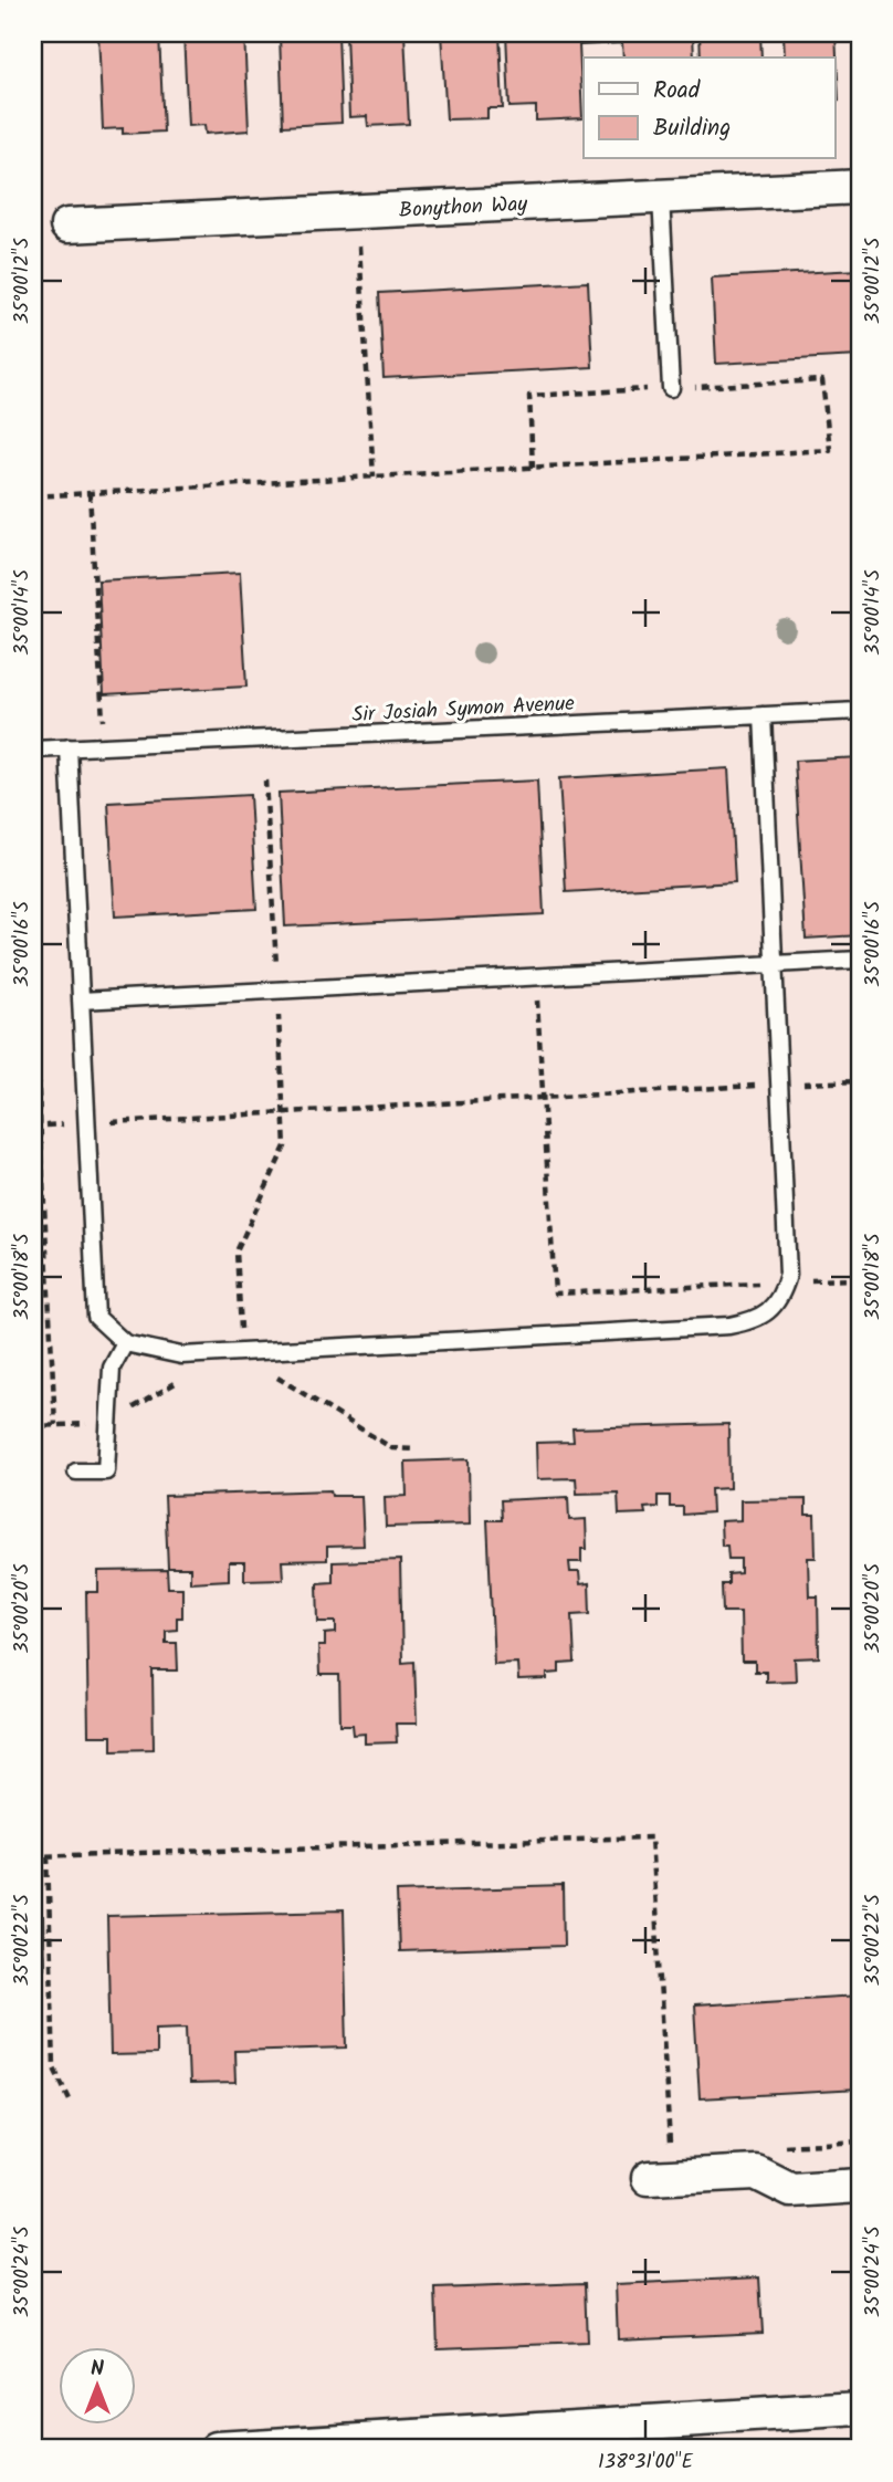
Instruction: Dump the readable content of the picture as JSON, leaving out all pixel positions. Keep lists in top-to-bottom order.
{
  "streets": {
    "street": ["Bonython Way"],
    "lane": ["Sir Josiah Symon Avenue"]
  },
  "legend": ["Road", "Building"],
  "north": "top",
  "coordinates": [
    "35°00'12\"S",
    "35°00'14\"S",
    "35°00'16\"S",
    "35°00'18\"S",
    "35°00'20\"S",
    "35°00'22\"S",
    "35°00'24\"S",
    "138°31'00\"E"
  ]
}
